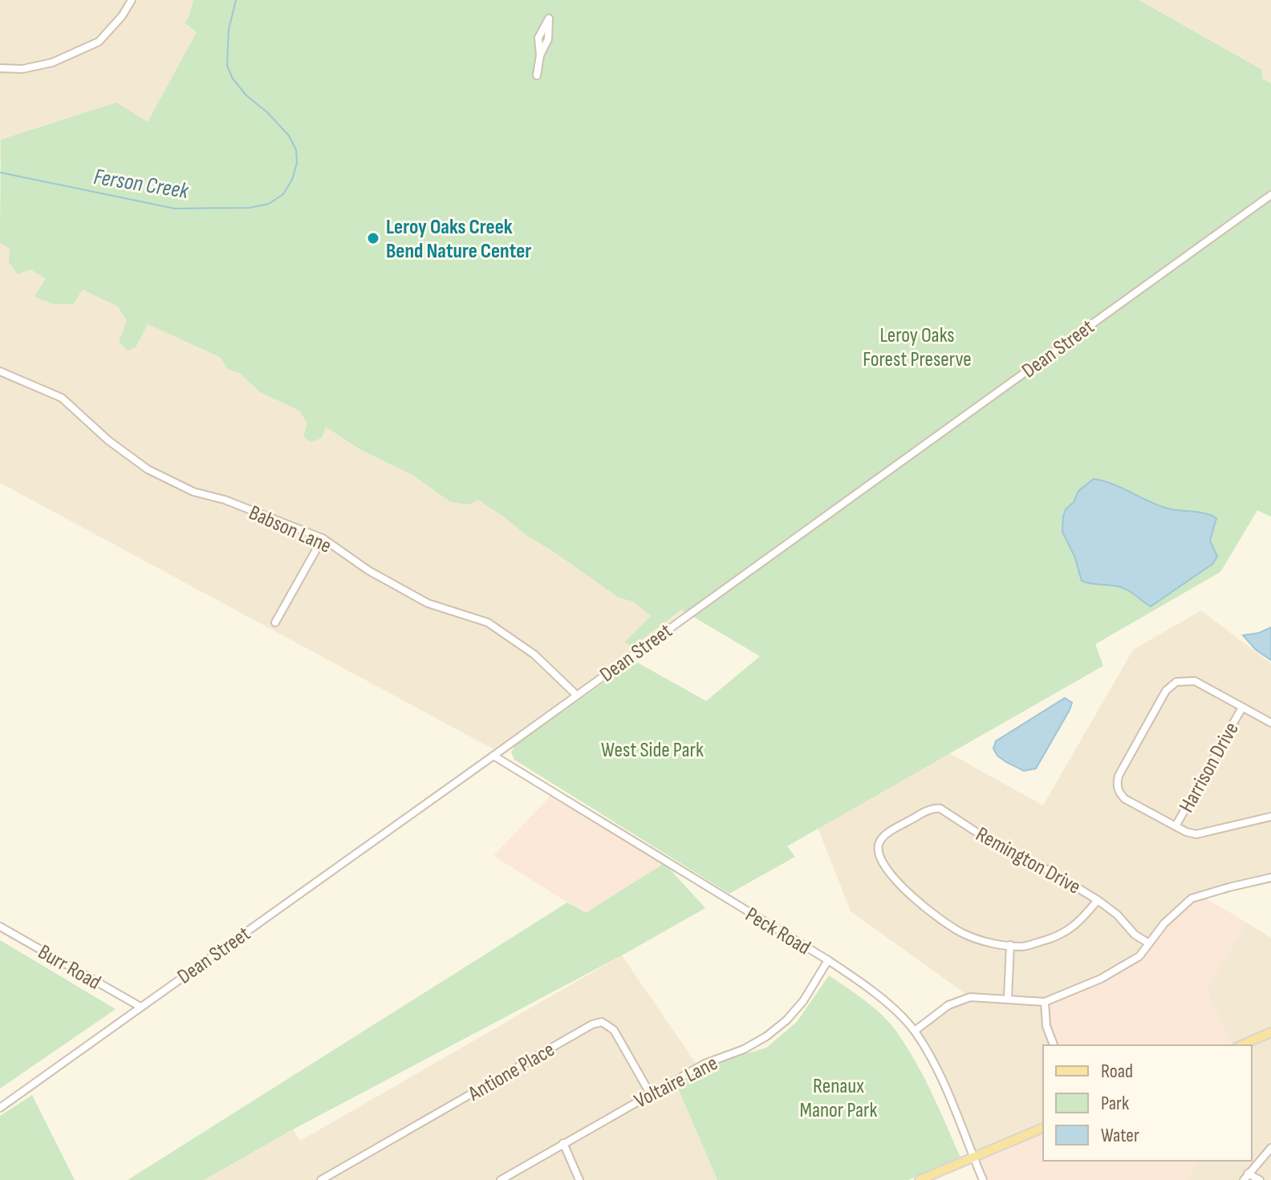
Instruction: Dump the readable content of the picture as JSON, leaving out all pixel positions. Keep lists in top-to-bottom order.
{
  "streets": {
    "street": [
      "Dean Street",
      "Babson Lane",
      "Harrison Drive",
      "Remington Drive",
      "Peck Road",
      "Burr Road",
      "Antione Place",
      "Voltaire Lane"
    ]
  },
  "crossings": [
    ["Dean Street", "Babson Lane"],
    ["Dean Street", "Peck Road"],
    ["Dean Street", "Burr Road"],
    ["Peck Road", "Voltaire Lane"],
    ["Antione Place", "Voltaire Lane"]
  ],
  "water": ["Ferson Creek"],
  "parks": ["Leroy Oaks Forest Preserve", "West Side Park", "Renaux Manor Park"],
  "places": ["Leroy Oaks Creek Bend Nature Center"],
  "legend": ["Road", "Park", "Water"]
}
